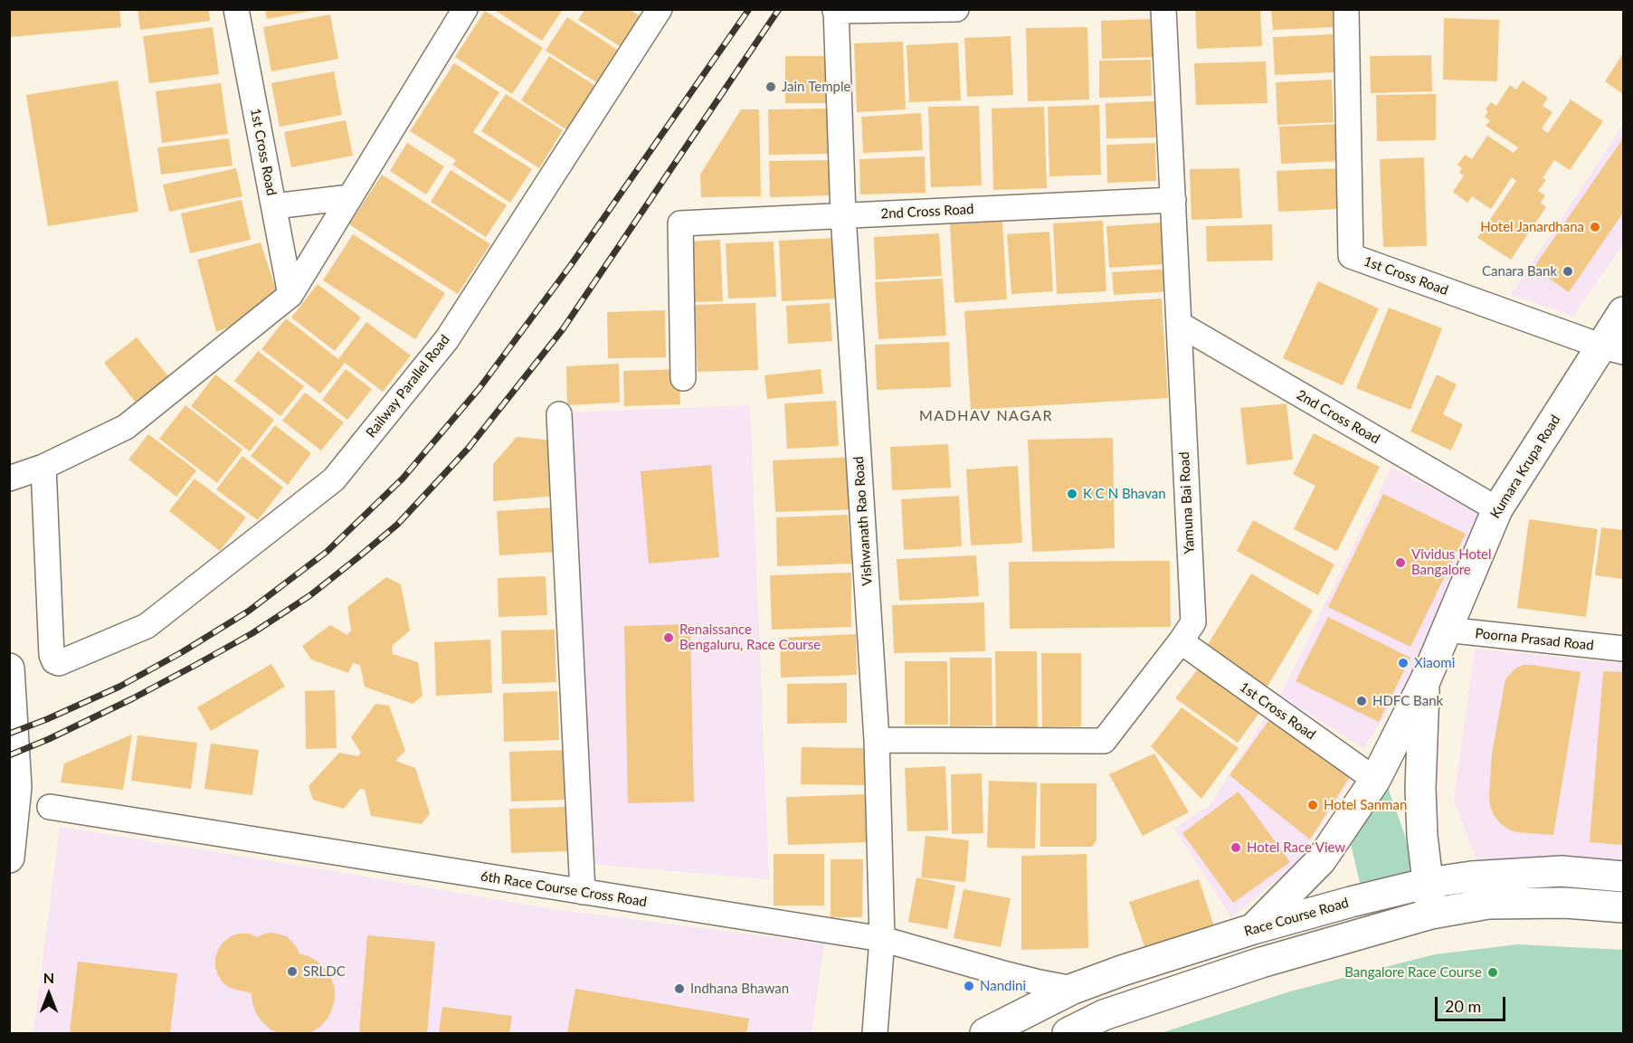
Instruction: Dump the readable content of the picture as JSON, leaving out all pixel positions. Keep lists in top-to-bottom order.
{
  "streets": {
    "main road": ["Kumara Krupa Road", "Race Course Road"],
    "street": [
      "1st Cross Road",
      "2nd Cross Road",
      "Railway Parallel Road",
      "Yamuna Bai Road",
      "Vishwanath Rao Road",
      "Poorna Prasad Road",
      "6th Race Course Cross Road"
    ]
  },
  "crossings": [
    ["1st Cross Road", "Kumara Krupa Road"],
    ["1st Cross Road", "Yamuna Bai Road"],
    ["2nd Cross Road", "Kumara Krupa Road"],
    ["2nd Cross Road", "Yamuna Bai Road"],
    ["2nd Cross Road", "Vishwanath Rao Road"],
    ["Kumara Krupa Road", "Poorna Prasad Road"],
    ["Kumara Krupa Road", "Race Course Road"],
    ["Yamuna Bai Road", "Vishwanath Rao Road"],
    ["Vishwanath Rao Road", "6th Race Course Cross Road"],
    ["6th Race Course Cross Road", "Race Course Road"]
  ],
  "districts": ["MADHAV NAGAR"],
  "places": [
    "Jain Temple",
    "Hotel Janardhana",
    "Canara Bank",
    "K C N Bhavan",
    "Vividus Hotel Bangalore",
    "Renaissance Bengaluru, Race Course",
    "Xiaomi",
    "HDFC Bank",
    "Hotel Sanman",
    "Hotel Race View",
    "SRLDC",
    "Bangalore Race Course",
    "Nandini",
    "Indhana Bhawan"
  ],
  "scale_bar": "20 m",
  "north": "top"
}
